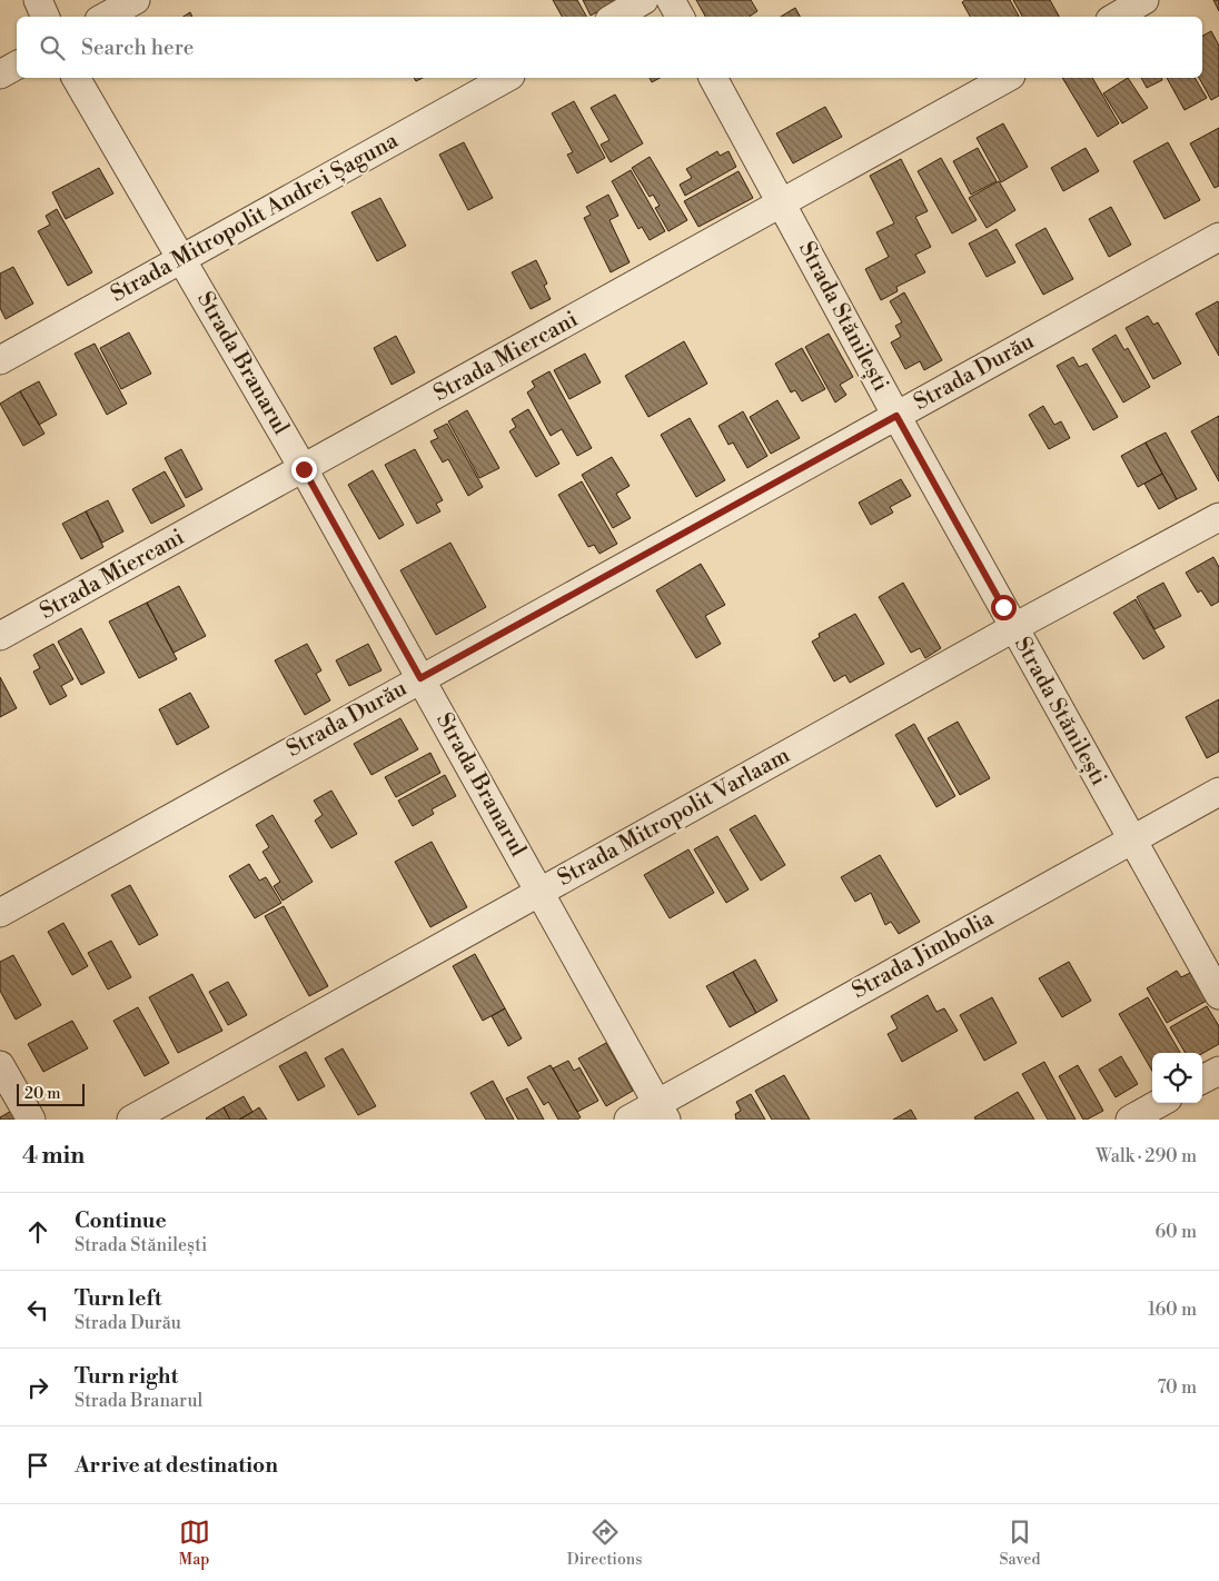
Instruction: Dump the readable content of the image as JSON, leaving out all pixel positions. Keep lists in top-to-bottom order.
{
  "streets": {
    "street": [
      "Strada Mitropolit Andrei Șaguna",
      "Strada Stănilești",
      "Strada Miercani",
      "Strada Branarul",
      "Strada Durău",
      "Strada Mitropolit Varlaam",
      "Strada Jimbolia"
    ]
  },
  "crossings": [
    ["Strada Mitropolit Andrei Șaguna", "Strada Branarul"],
    ["Strada Stănilești", "Strada Miercani"],
    ["Strada Stănilești", "Strada Durău"],
    ["Strada Stănilești", "Strada Mitropolit Varlaam"],
    ["Strada Stănilești", "Strada Jimbolia"],
    ["Strada Miercani", "Strada Branarul"],
    ["Strada Branarul", "Strada Durău"],
    ["Strada Branarul", "Strada Mitropolit Varlaam"],
    ["Strada Branarul", "Strada Jimbolia"]
  ],
  "scale_bar": "20 m",
  "page": {
    "search": "Search here",
    "scale": "20 m",
    "heading": ["4 min", "Walk · 290 m"],
    "list": [
      ["Continue", "Strada Stănilești", "60 m"],
      ["Turn left", "Strada Durău", "160 m"],
      ["Turn right", "Strada Branarul", "70 m"],
      "Arrive at destination"
    ],
    "nav": ["Map", "Directions", "Saved"]
  }
}
